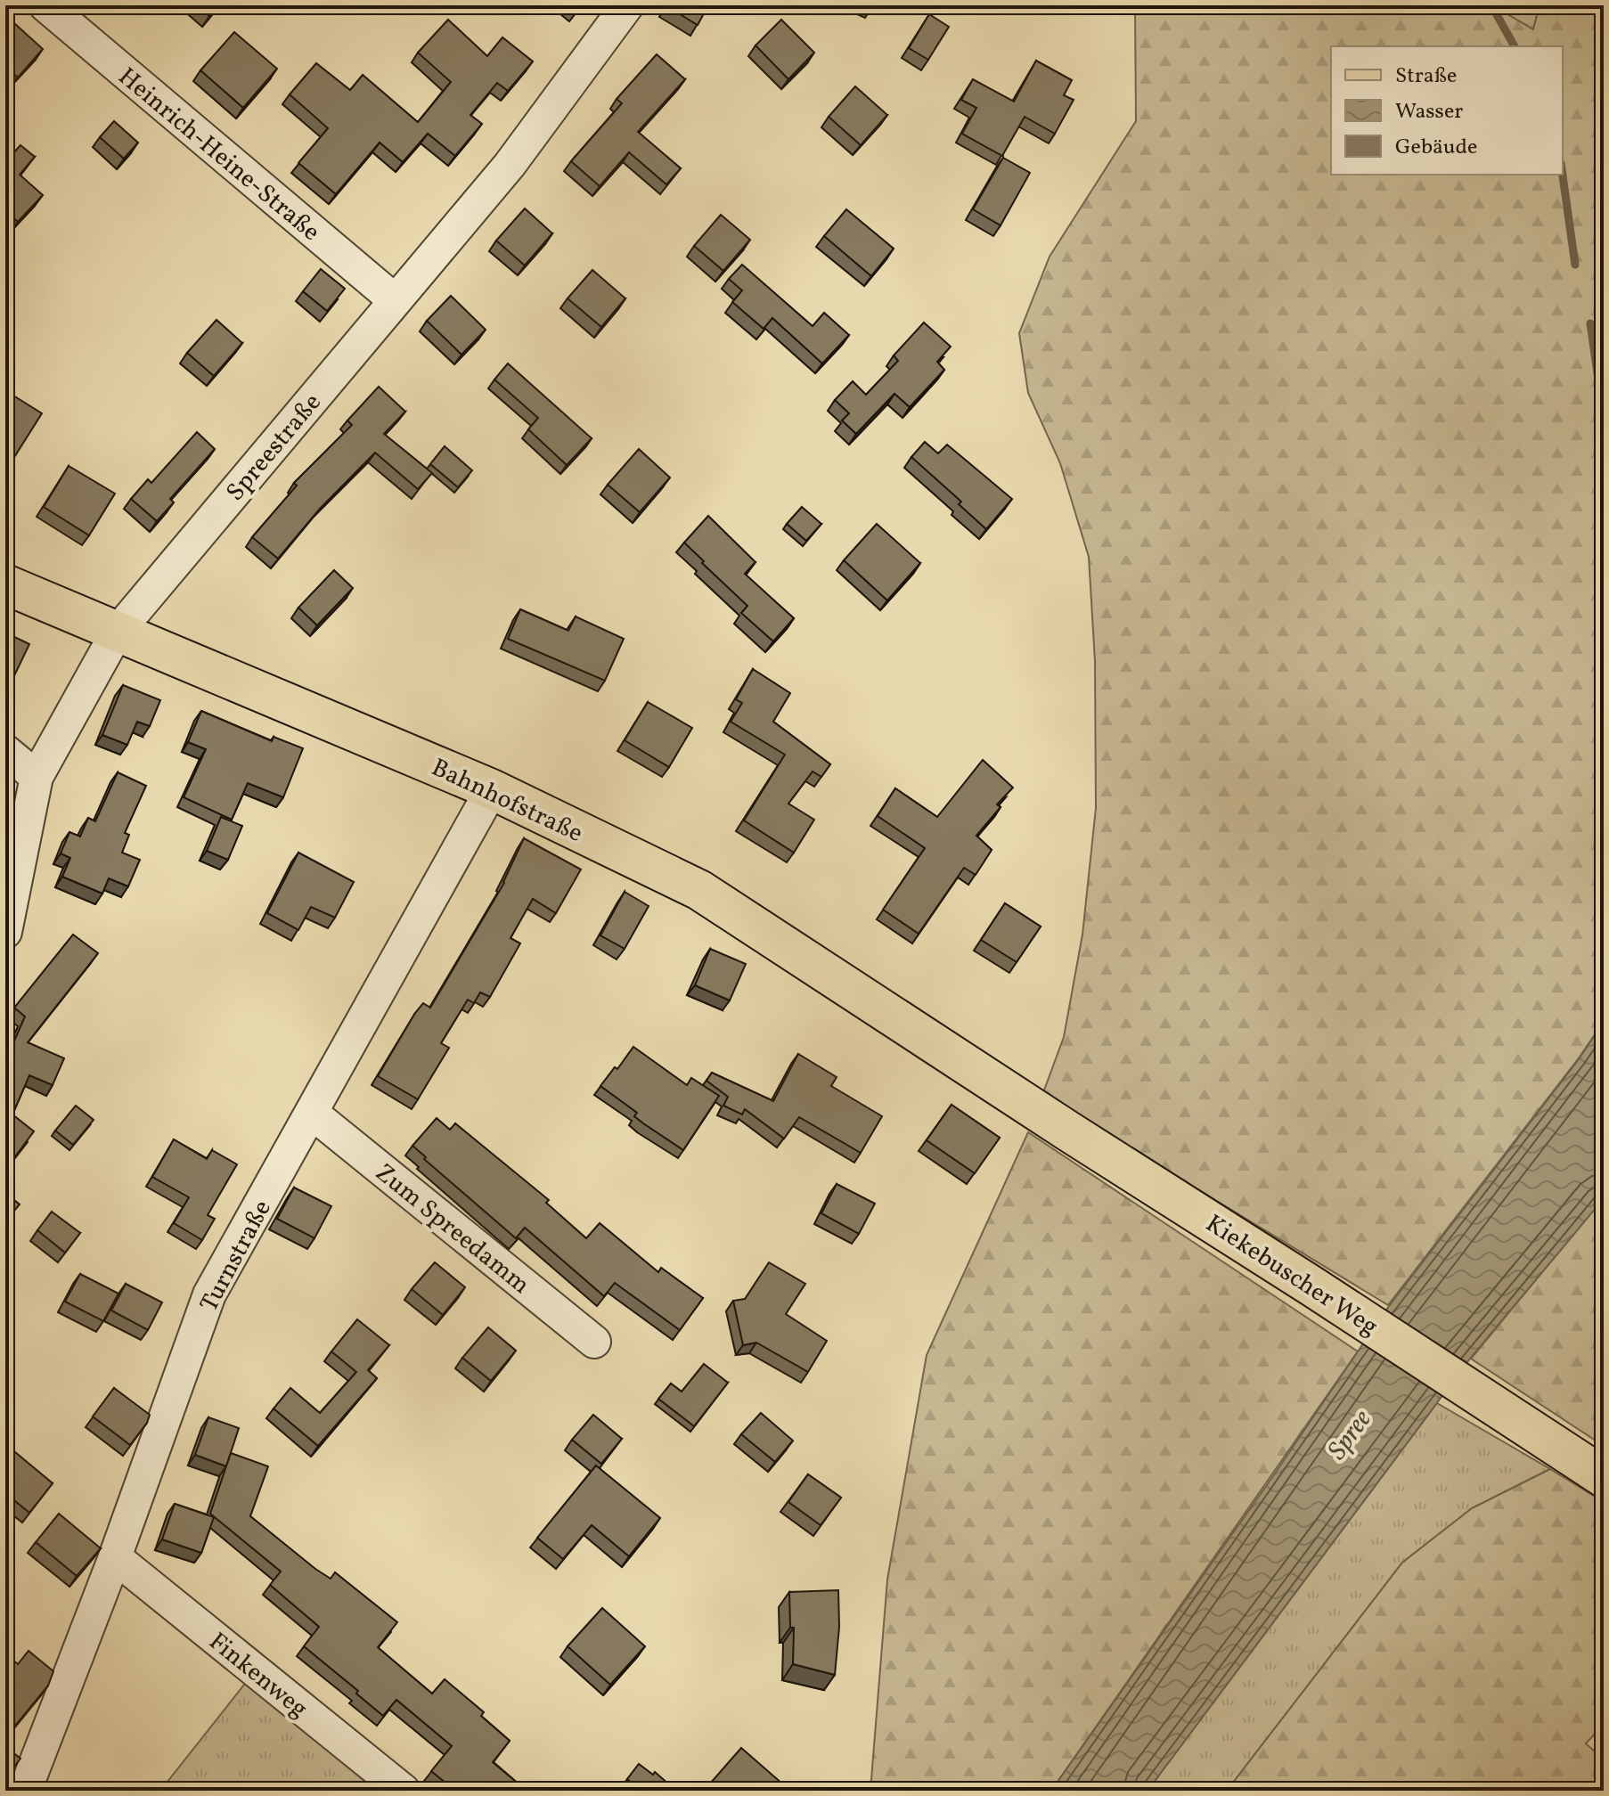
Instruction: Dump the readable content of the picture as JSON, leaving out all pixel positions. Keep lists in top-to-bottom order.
{
  "streets": {
    "main road": ["Bahnhofstraße", "Kiekebuscher Weg"],
    "street": [
      "Heinrich-Heine-Straße",
      "Spreestraße",
      "Zum Spreedamm",
      "Turnstraße",
      "Finkenweg"
    ]
  },
  "crossings": [
    ["Heinrich-Heine-Straße", "Spreestraße"],
    ["Spreestraße", "Bahnhofstraße"],
    ["Bahnhofstraße", "Turnstraße"],
    ["Bahnhofstraße", "Kiekebuscher Weg"],
    ["Zum Spreedamm", "Turnstraße"],
    ["Turnstraße", "Finkenweg"]
  ],
  "water": ["Spree"],
  "legend": ["Straße", "Wasser", "Gebäude"]
}
